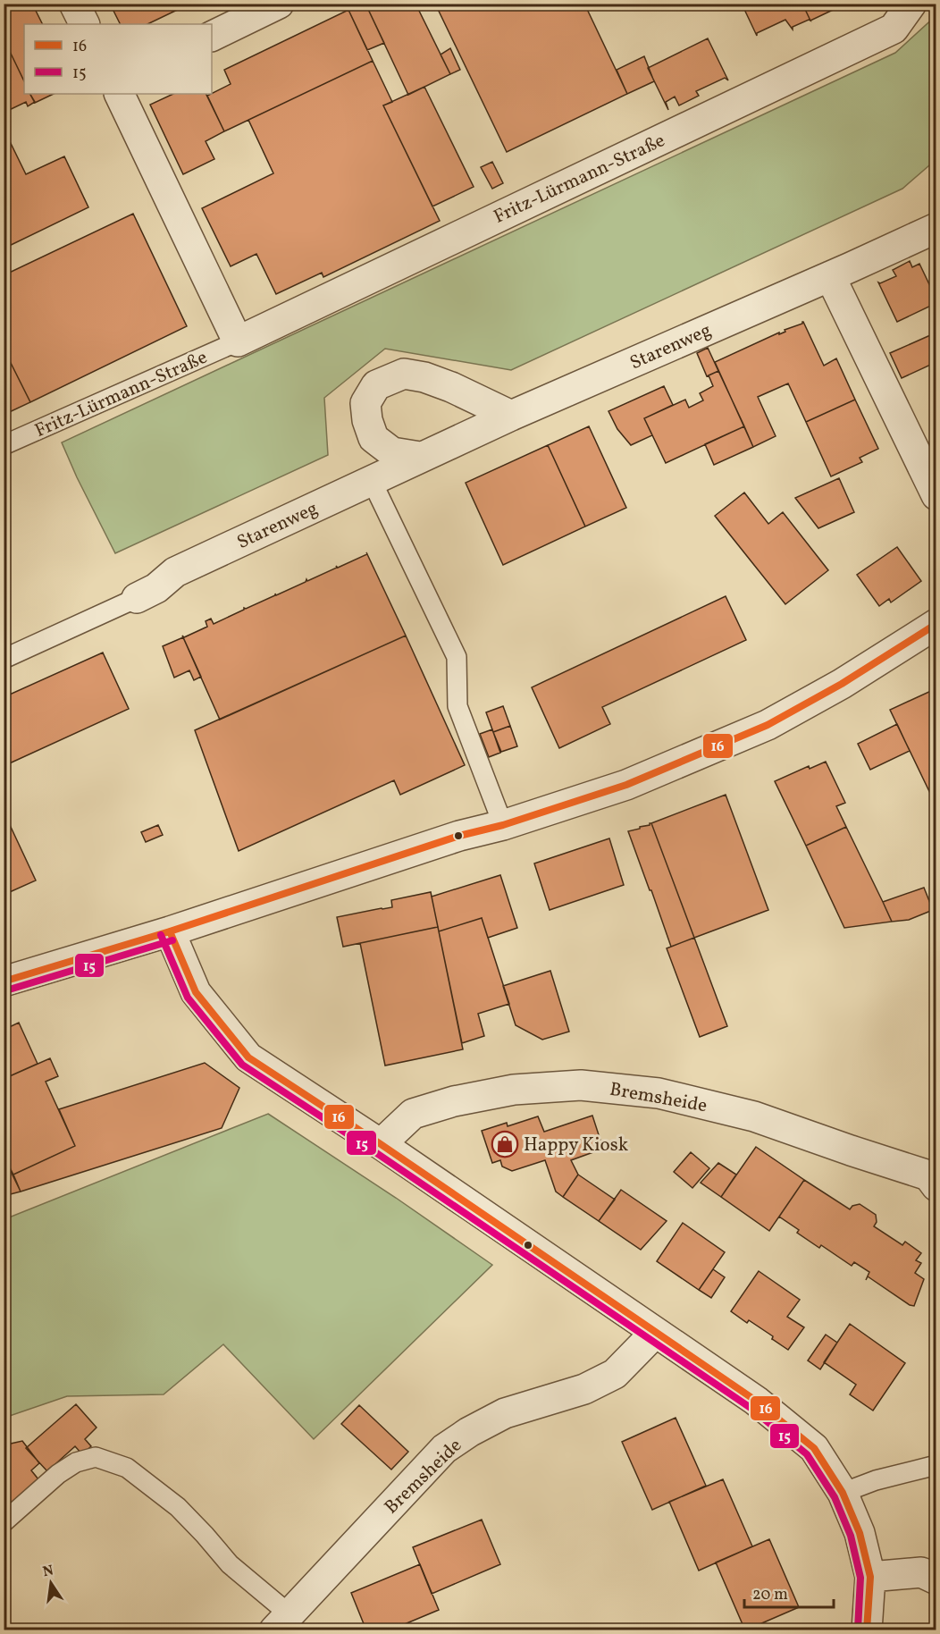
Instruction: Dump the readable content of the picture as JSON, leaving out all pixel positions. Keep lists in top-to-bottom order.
{
  "streets": {
    "street": ["Fritz-Lürmann-Straße", "Starenweg", "Bremsheide"]
  },
  "places": {
    "shop": ["Happy Kiosk"]
  },
  "lines": ["transit line 16", "transit line 15"],
  "legend": ["16", "15"],
  "scale_bar": "20 m",
  "north": "top"
}
